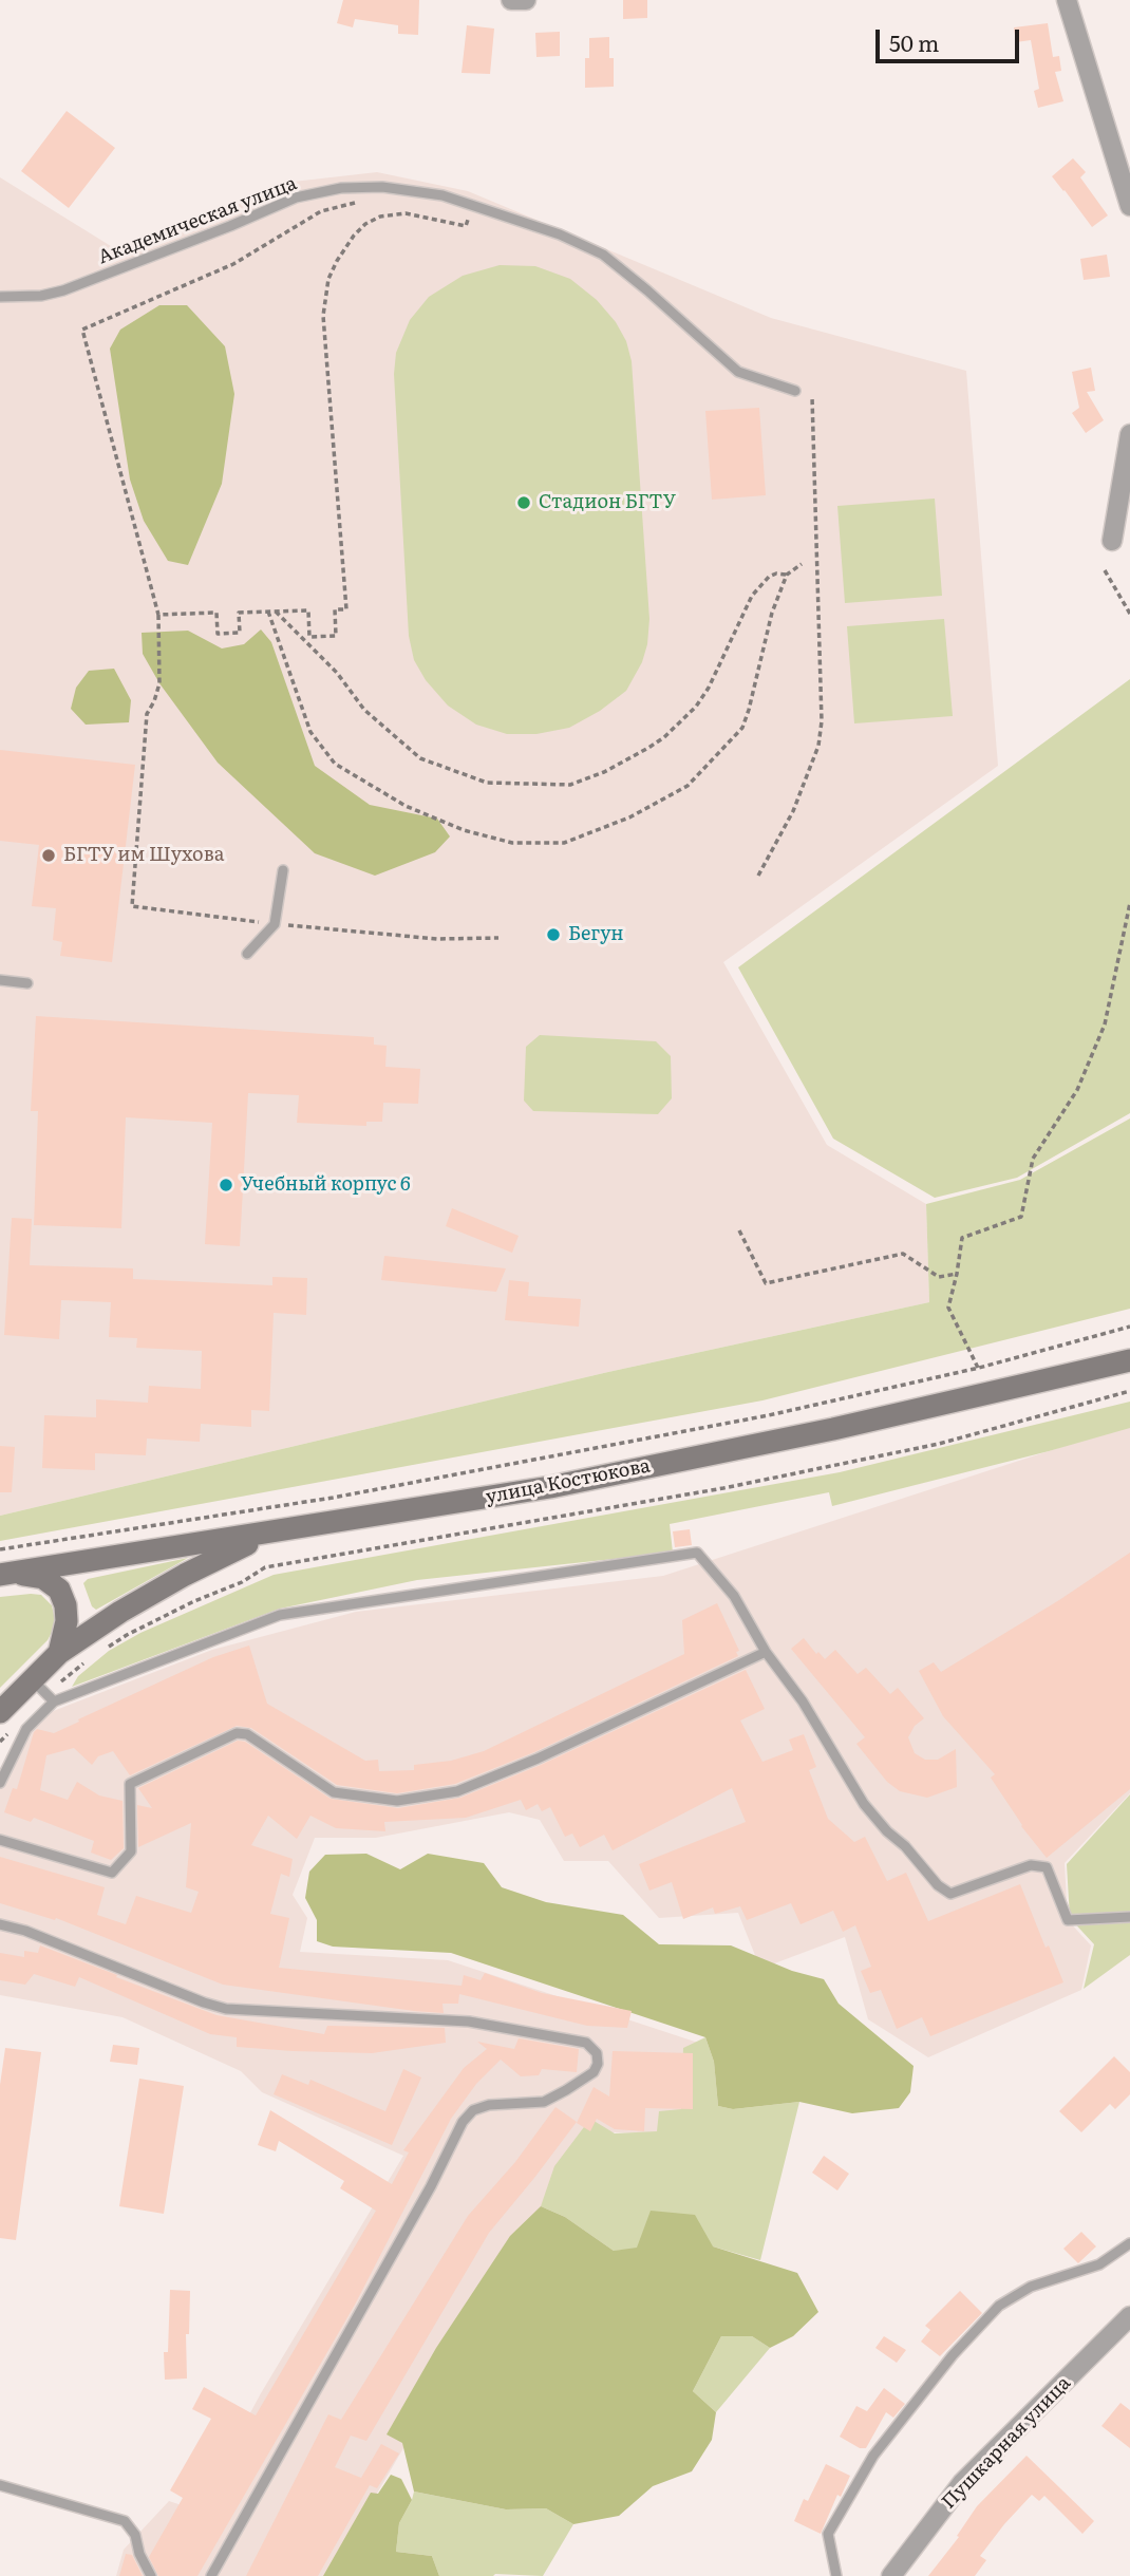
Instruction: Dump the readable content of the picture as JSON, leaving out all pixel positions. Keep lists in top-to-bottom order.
{
  "streets": {
    "main road": ["улица Костюкова"],
    "street": ["Пушкарная улица"],
    "lane": ["Академическая улица"]
  },
  "places": [
    "Стадион БГТУ",
    "БГТУ им Шухова",
    "Бегун",
    "Учебный корпус 6"
  ],
  "scale_bar": "50 m"
}
